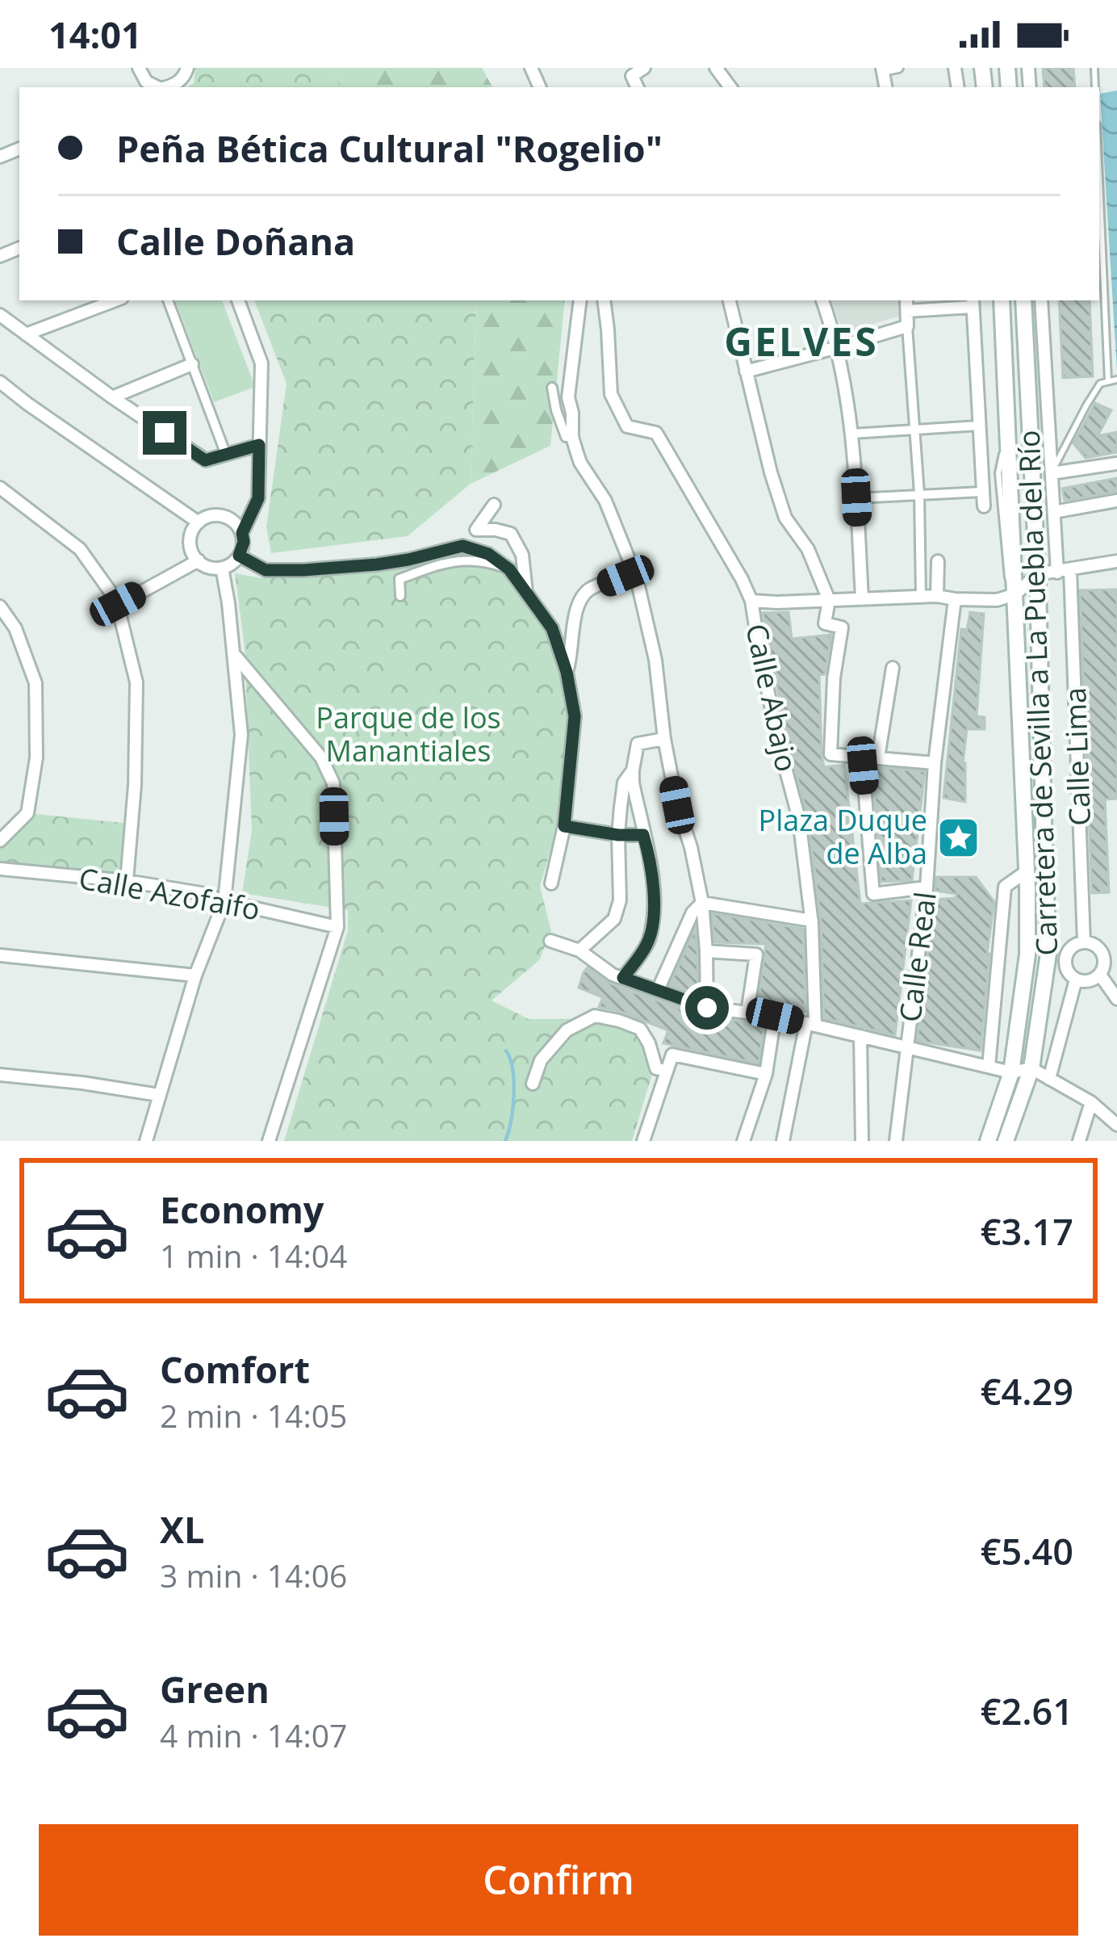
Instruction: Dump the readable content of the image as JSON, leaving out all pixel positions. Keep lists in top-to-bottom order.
{
  "streets": {
    "main road": ["Carretera de Sevilla a La Puebla del Río"],
    "street": [
      "Calle Abajo",
      "Calle Lima",
      "Calle Azofaifo",
      "Calle Real"
    ]
  },
  "districts": ["GELVES"],
  "parks": ["Parque de los Manantiales"],
  "places": {
    "place": ["Plaza Duque de Alba"]
  },
  "page": {
    "status": "14:01",
    "banner": ["Peña Bética Cultural \"Rogelio\"", "Calle Doñana"],
    "list": [
      {
        "name": "Economy",
        "note": "1 min · 14:04",
        "value": "€3.17"
      },
      {
        "name": "Comfort",
        "note": "2 min · 14:05",
        "value": "€4.29"
      },
      {
        "name": "XL",
        "note": "3 min · 14:06",
        "value": "€5.40"
      },
      {
        "name": "Green",
        "note": "4 min · 14:07",
        "value": "€2.61"
      }
    ],
    "buttons": "Confirm"
  }
}
